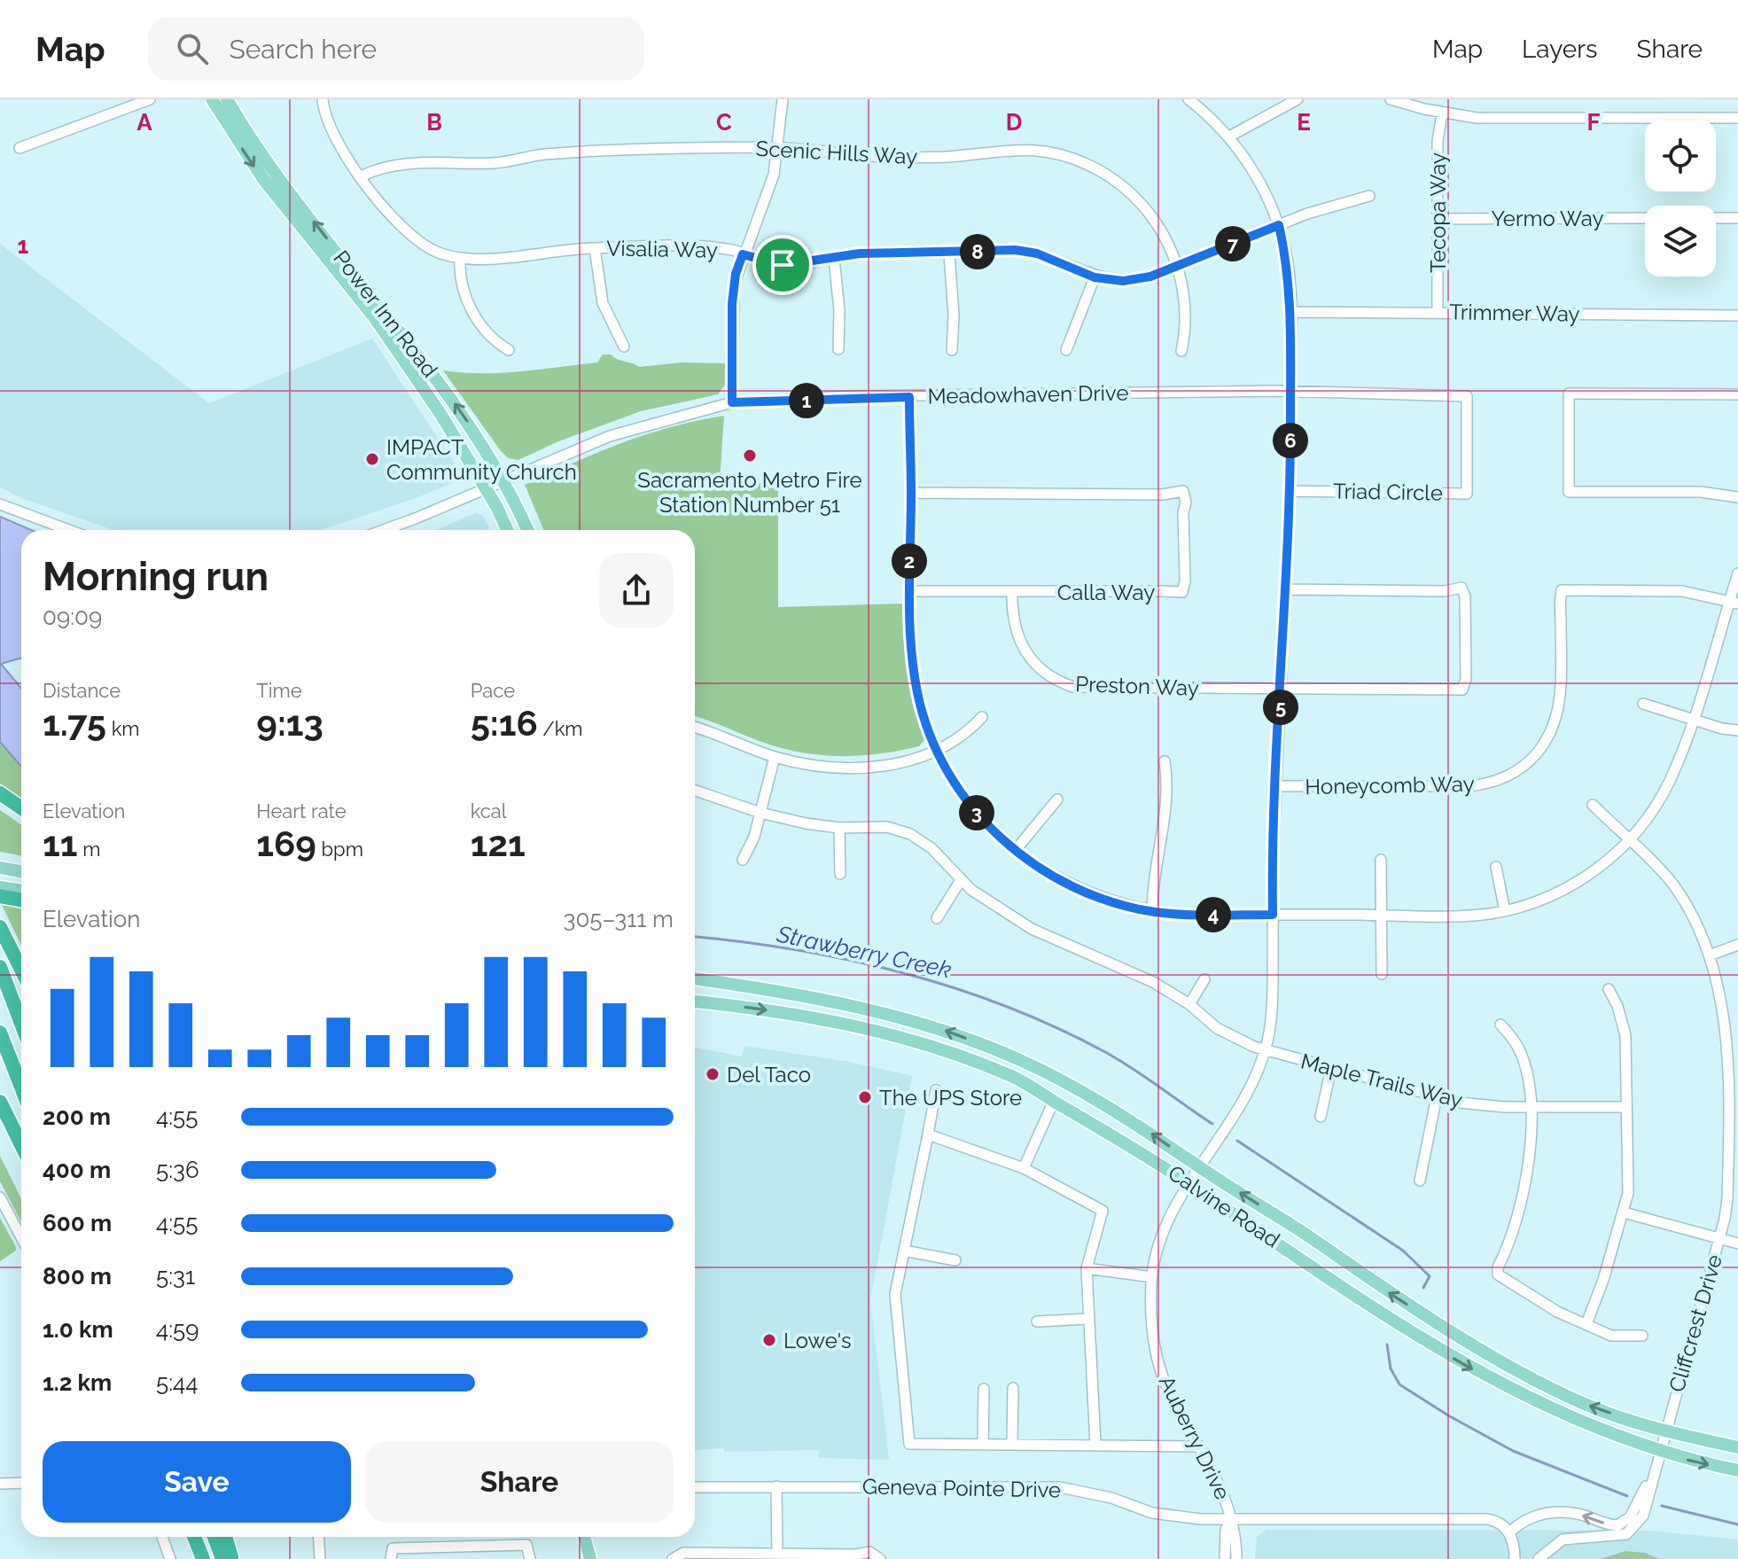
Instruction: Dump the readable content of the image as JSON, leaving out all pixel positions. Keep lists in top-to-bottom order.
{
  "streets": {
    "main road": ["Power Inn Road", "Calvine Road"],
    "street": [
      "Scenic Hills Way",
      "Tecopa Way",
      "Yermo Way",
      "Visalia Way",
      "Trimmer Way",
      "Meadowhaven Drive",
      "Triad Circle",
      "Calla Way",
      "Preston Way",
      "Honeycomb Way",
      "Maple Trails Way",
      "Cliffcrest Drive",
      "Auberry Drive",
      "Geneva Pointe Drive"
    ]
  },
  "crossings": [
    ["Scenic Hills Way", "Visalia Way"],
    ["Tecopa Way", "Yermo Way"],
    ["Tecopa Way", "Trimmer Way"],
    ["Visalia Way", "Auberry Drive"],
    ["Trimmer Way", "Auberry Drive"],
    ["Power Inn Road", "Meadowhaven Drive"],
    ["Meadowhaven Drive", "Triad Circle"],
    ["Meadowhaven Drive", "Auberry Drive"],
    ["Triad Circle", "Auberry Drive"],
    ["Calla Way", "Preston Way"],
    ["Preston Way", "Auberry Drive"],
    ["Honeycomb Way", "Auberry Drive"],
    ["Maple Trails Way", "Auberry Drive"],
    ["Calvine Road", "Cliffcrest Drive"],
    ["Calvine Road", "Auberry Drive"],
    ["Auberry Drive", "Geneva Pointe Drive"]
  ],
  "water": ["Strawberry Creek"],
  "places": [
    "Sacramento Metro Fire Station Number 51",
    "IMPACT Community Church",
    "Del Taco",
    "The UPS Store",
    "Lowe's"
  ],
  "page": {
    "header": "Map",
    "search": "Search here",
    "nav": ["Map", "Layers", "Share"],
    "pins": [
      "7",
      "8",
      "1",
      "6",
      "2",
      "5",
      "3",
      "4"
    ],
    "heading": ["Morning run", "09:09"],
    "stats": [
      ["Distance", "1.75 km"],
      ["Time", "9:13"],
      ["Pace", "5:16 /km"],
      ["Elevation", "11 m"],
      ["Heart rate", "169 bpm"],
      ["kcal", "121"]
    ],
    "chart": ["Elevation", "305–311 m"],
    "list": [
      {
        "name": "200 m",
        "note": "4:55"
      },
      {
        "name": "400 m",
        "note": "5:36"
      },
      {
        "name": "600 m",
        "note": "4:55"
      },
      {
        "name": "800 m",
        "note": "5:31"
      },
      {
        "name": "1.0 km",
        "note": "4:59"
      },
      {
        "name": "1.2 km",
        "note": "5:44"
      }
    ],
    "buttons": ["Save", "Share"]
  },
  "grid": {
    "columns": [
      "A",
      "B",
      "C",
      "D",
      "E",
      "F"
    ],
    "rows": ["1"]
  }
}
